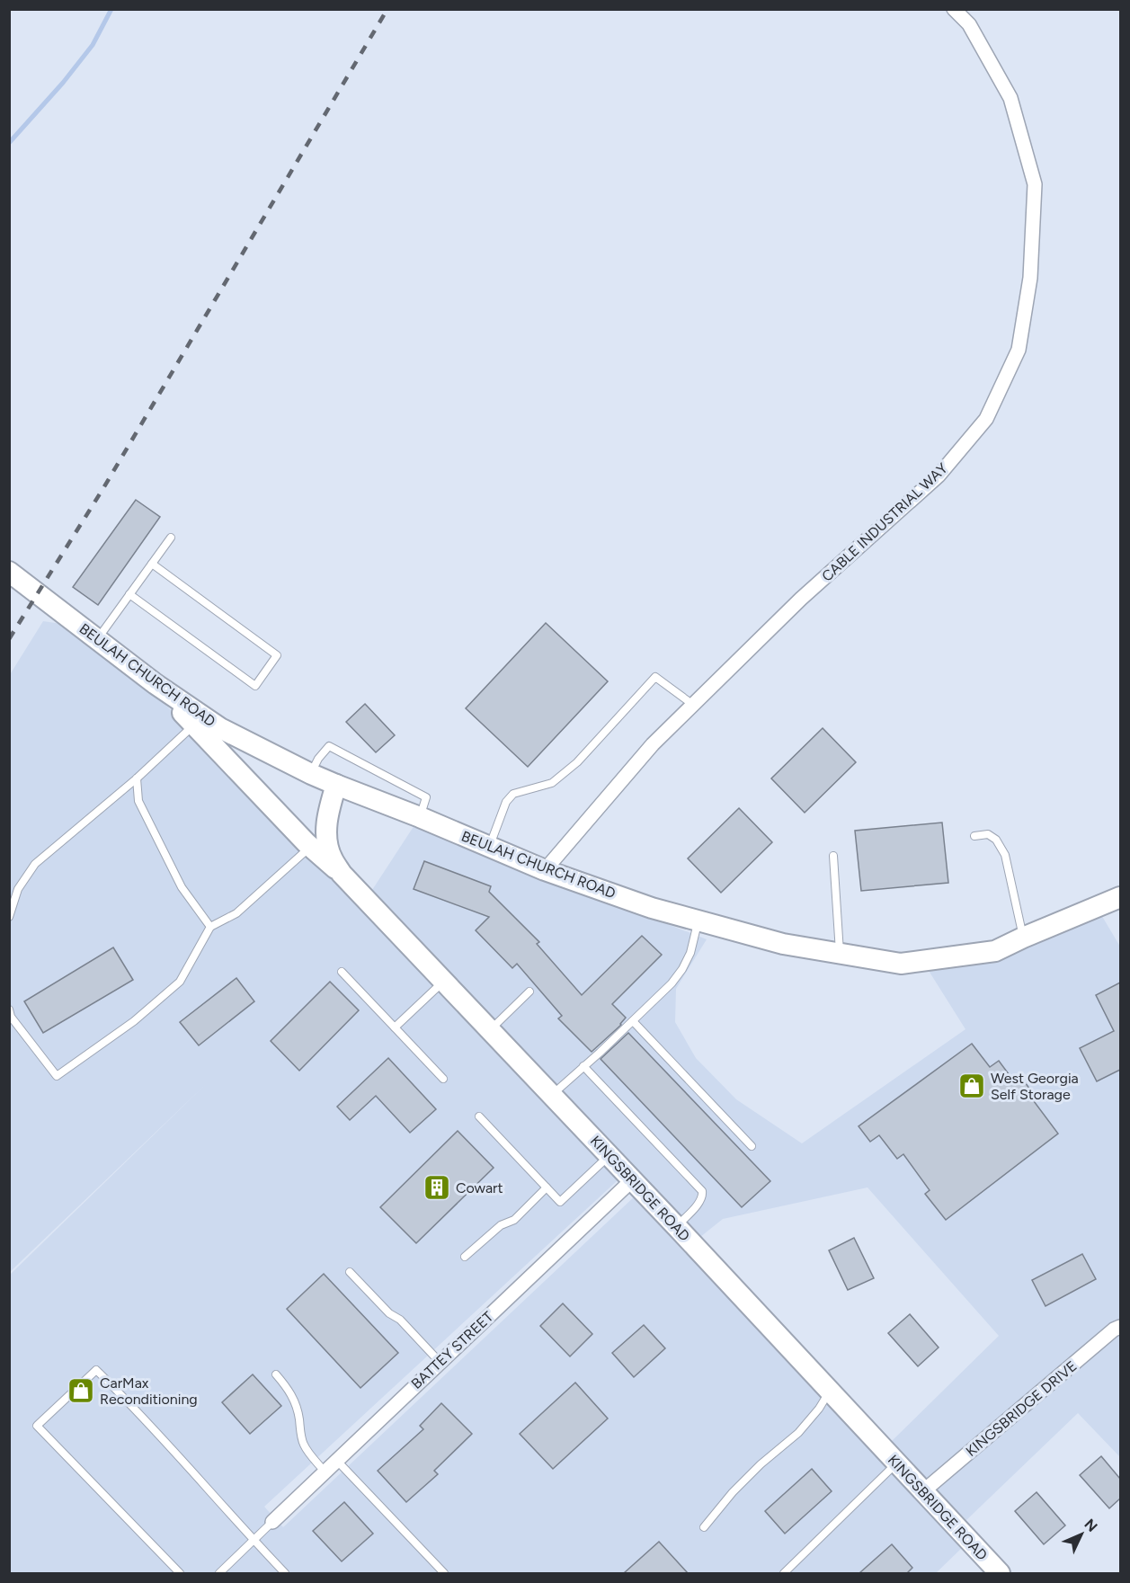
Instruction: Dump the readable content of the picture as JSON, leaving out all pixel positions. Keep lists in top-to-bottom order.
{
  "streets": {
    "street": [
      "CABLE INDUSTRIAL WAY",
      "BEULAH CHURCH ROAD",
      "KINGSBRIDGE ROAD",
      "BATTEY STREET",
      "KINGSBRIDGE DRIVE"
    ]
  },
  "crossings": [
    ["CABLE INDUSTRIAL WAY", "BEULAH CHURCH ROAD"],
    ["BEULAH CHURCH ROAD", "KINGSBRIDGE ROAD"],
    ["KINGSBRIDGE ROAD", "BATTEY STREET"],
    ["KINGSBRIDGE ROAD", "KINGSBRIDGE DRIVE"]
  ],
  "places": {
    "shop": ["West Georgia Self Storage", "CarMax Reconditioning"],
    "building": ["Cowart"]
  },
  "north": "top right"
}
